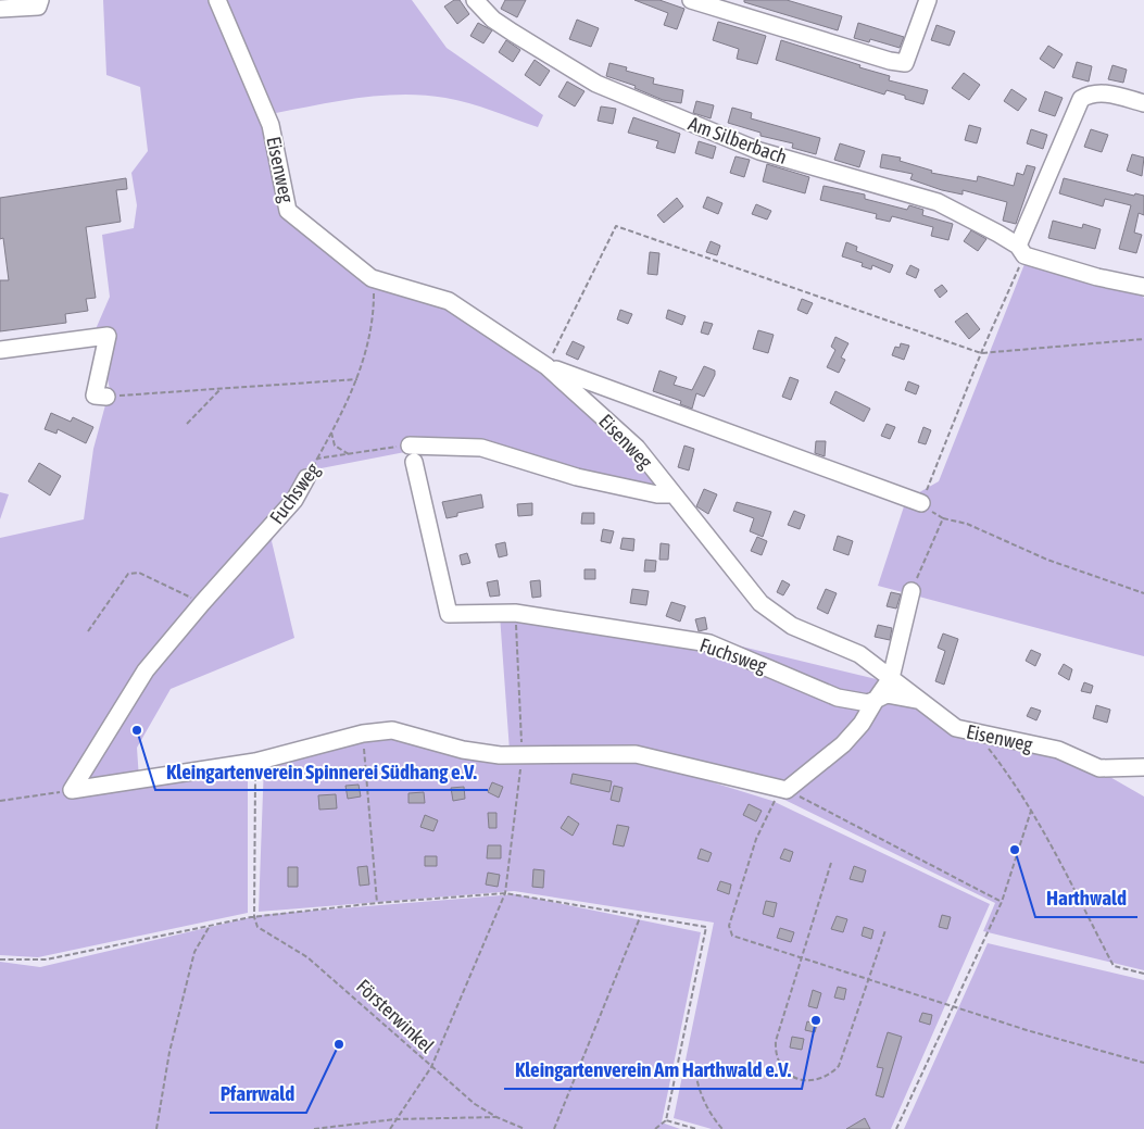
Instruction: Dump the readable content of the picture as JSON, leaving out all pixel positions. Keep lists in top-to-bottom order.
{
  "streets": {
    "street": ["Am Silberbach", "Eisenweg", "Fuchsweg"],
    "path": ["Försterwinkel"]
  },
  "places": [
    "Kleingartenverein Spinnerei Südhang e.V.",
    "Harthwald",
    "Kleingartenverein Am Harthwald e.V.",
    "Pfarrwald"
  ]
}
